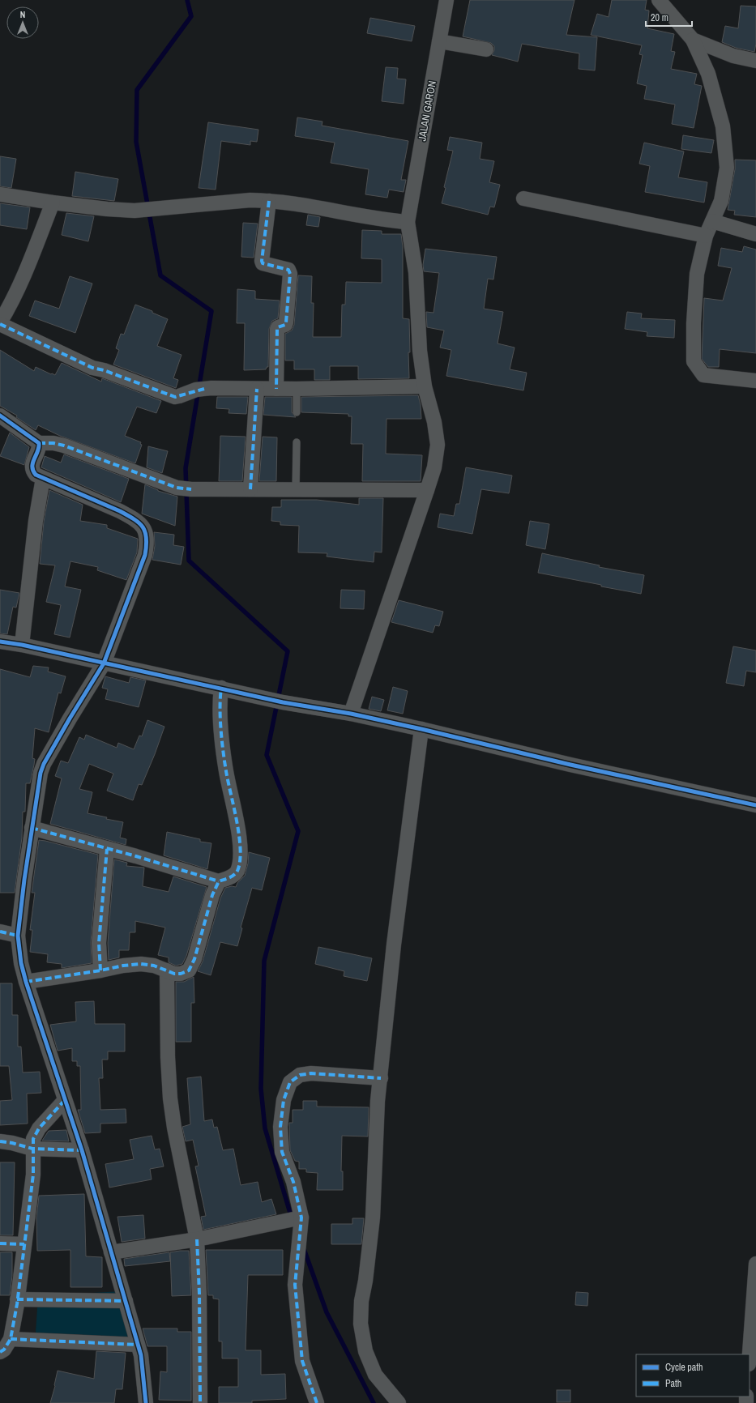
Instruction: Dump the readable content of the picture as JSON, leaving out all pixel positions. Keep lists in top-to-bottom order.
{
  "streets": {
    "street": ["JALAN GARON"]
  },
  "legend": ["Cycle path", "Path"],
  "scale_bar": "20 m",
  "north": "top"
}
